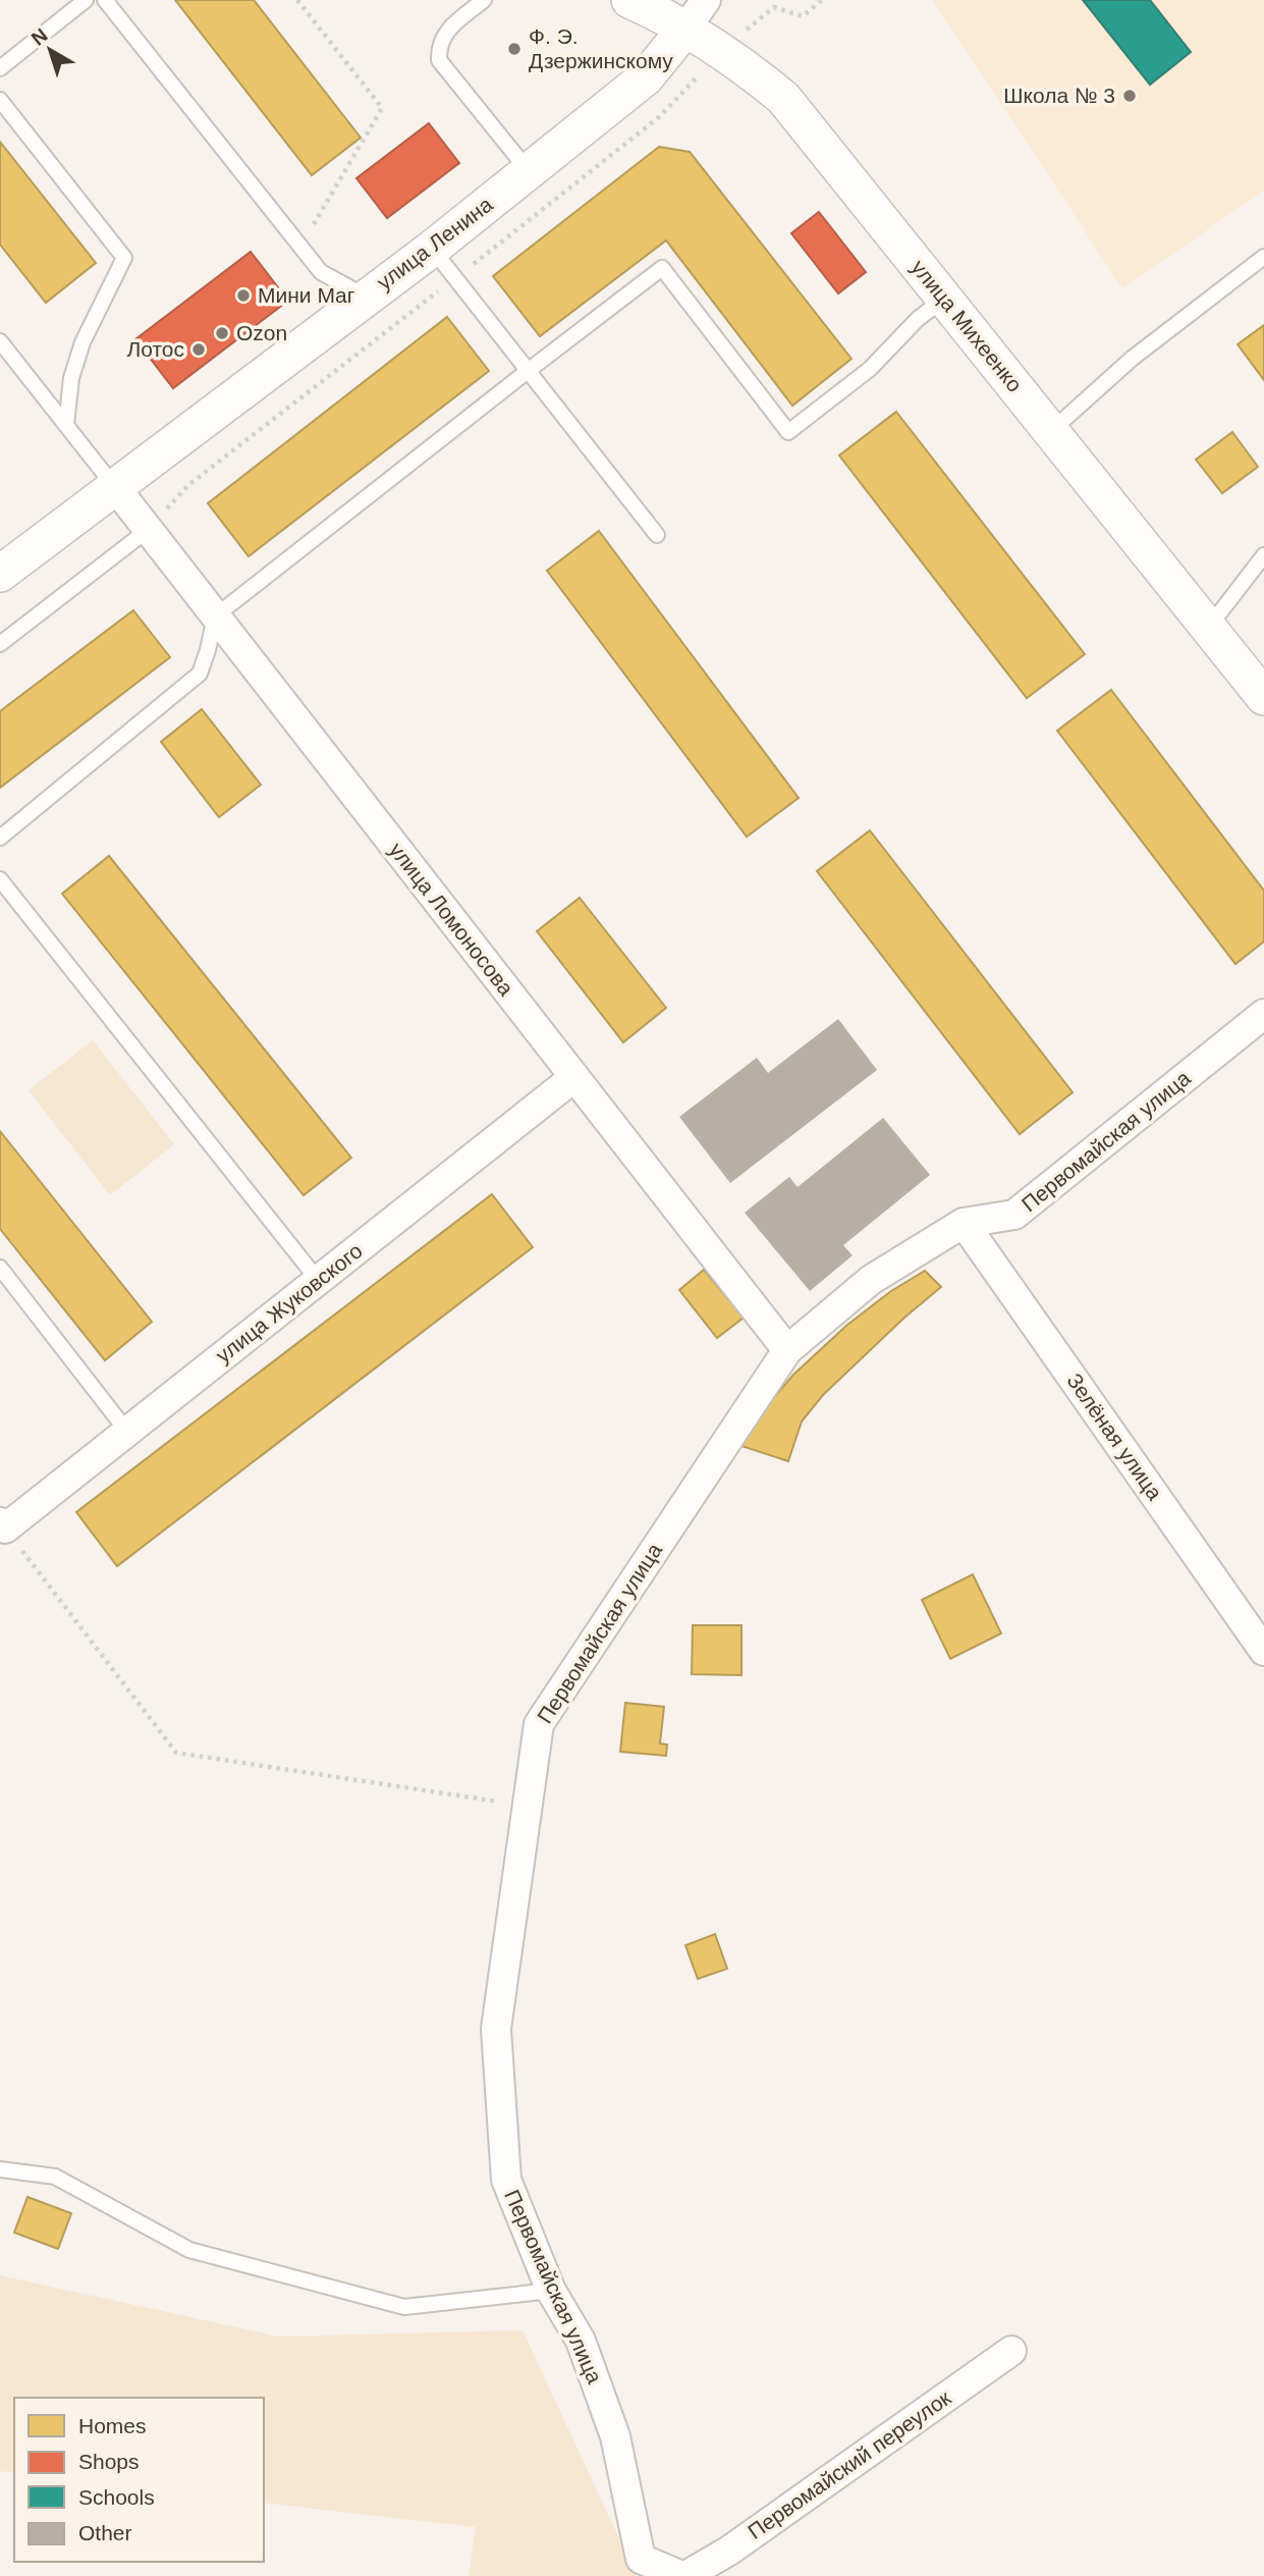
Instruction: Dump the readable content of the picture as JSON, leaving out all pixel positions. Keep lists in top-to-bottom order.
{
  "streets": {
    "street": [
      "улица Ленина",
      "улица Михеенко",
      "улица Ломоносова",
      "Первомайская улица",
      "улица Жуковского",
      "Зелёная улица",
      "Первомайский переулок"
    ]
  },
  "crossings": [
    ["улица Ленина", "улица Михеенко"],
    ["улица Ленина", "улица Ломоносова"],
    ["улица Ломоносова", "Первомайская улица"],
    ["улица Ломоносова", "улица Жуковского"],
    ["Первомайская улица", "Зелёная улица"],
    ["Первомайская улица", "Первомайский переулок"]
  ],
  "places": [
    "Ф. Э. Дзержинскому",
    "Школа № 3",
    "Мини Маг",
    "Ozon",
    "Лотос"
  ],
  "legend": [
    "Homes",
    "Shops",
    "Schools",
    "Other"
  ],
  "north": "top left"
}
